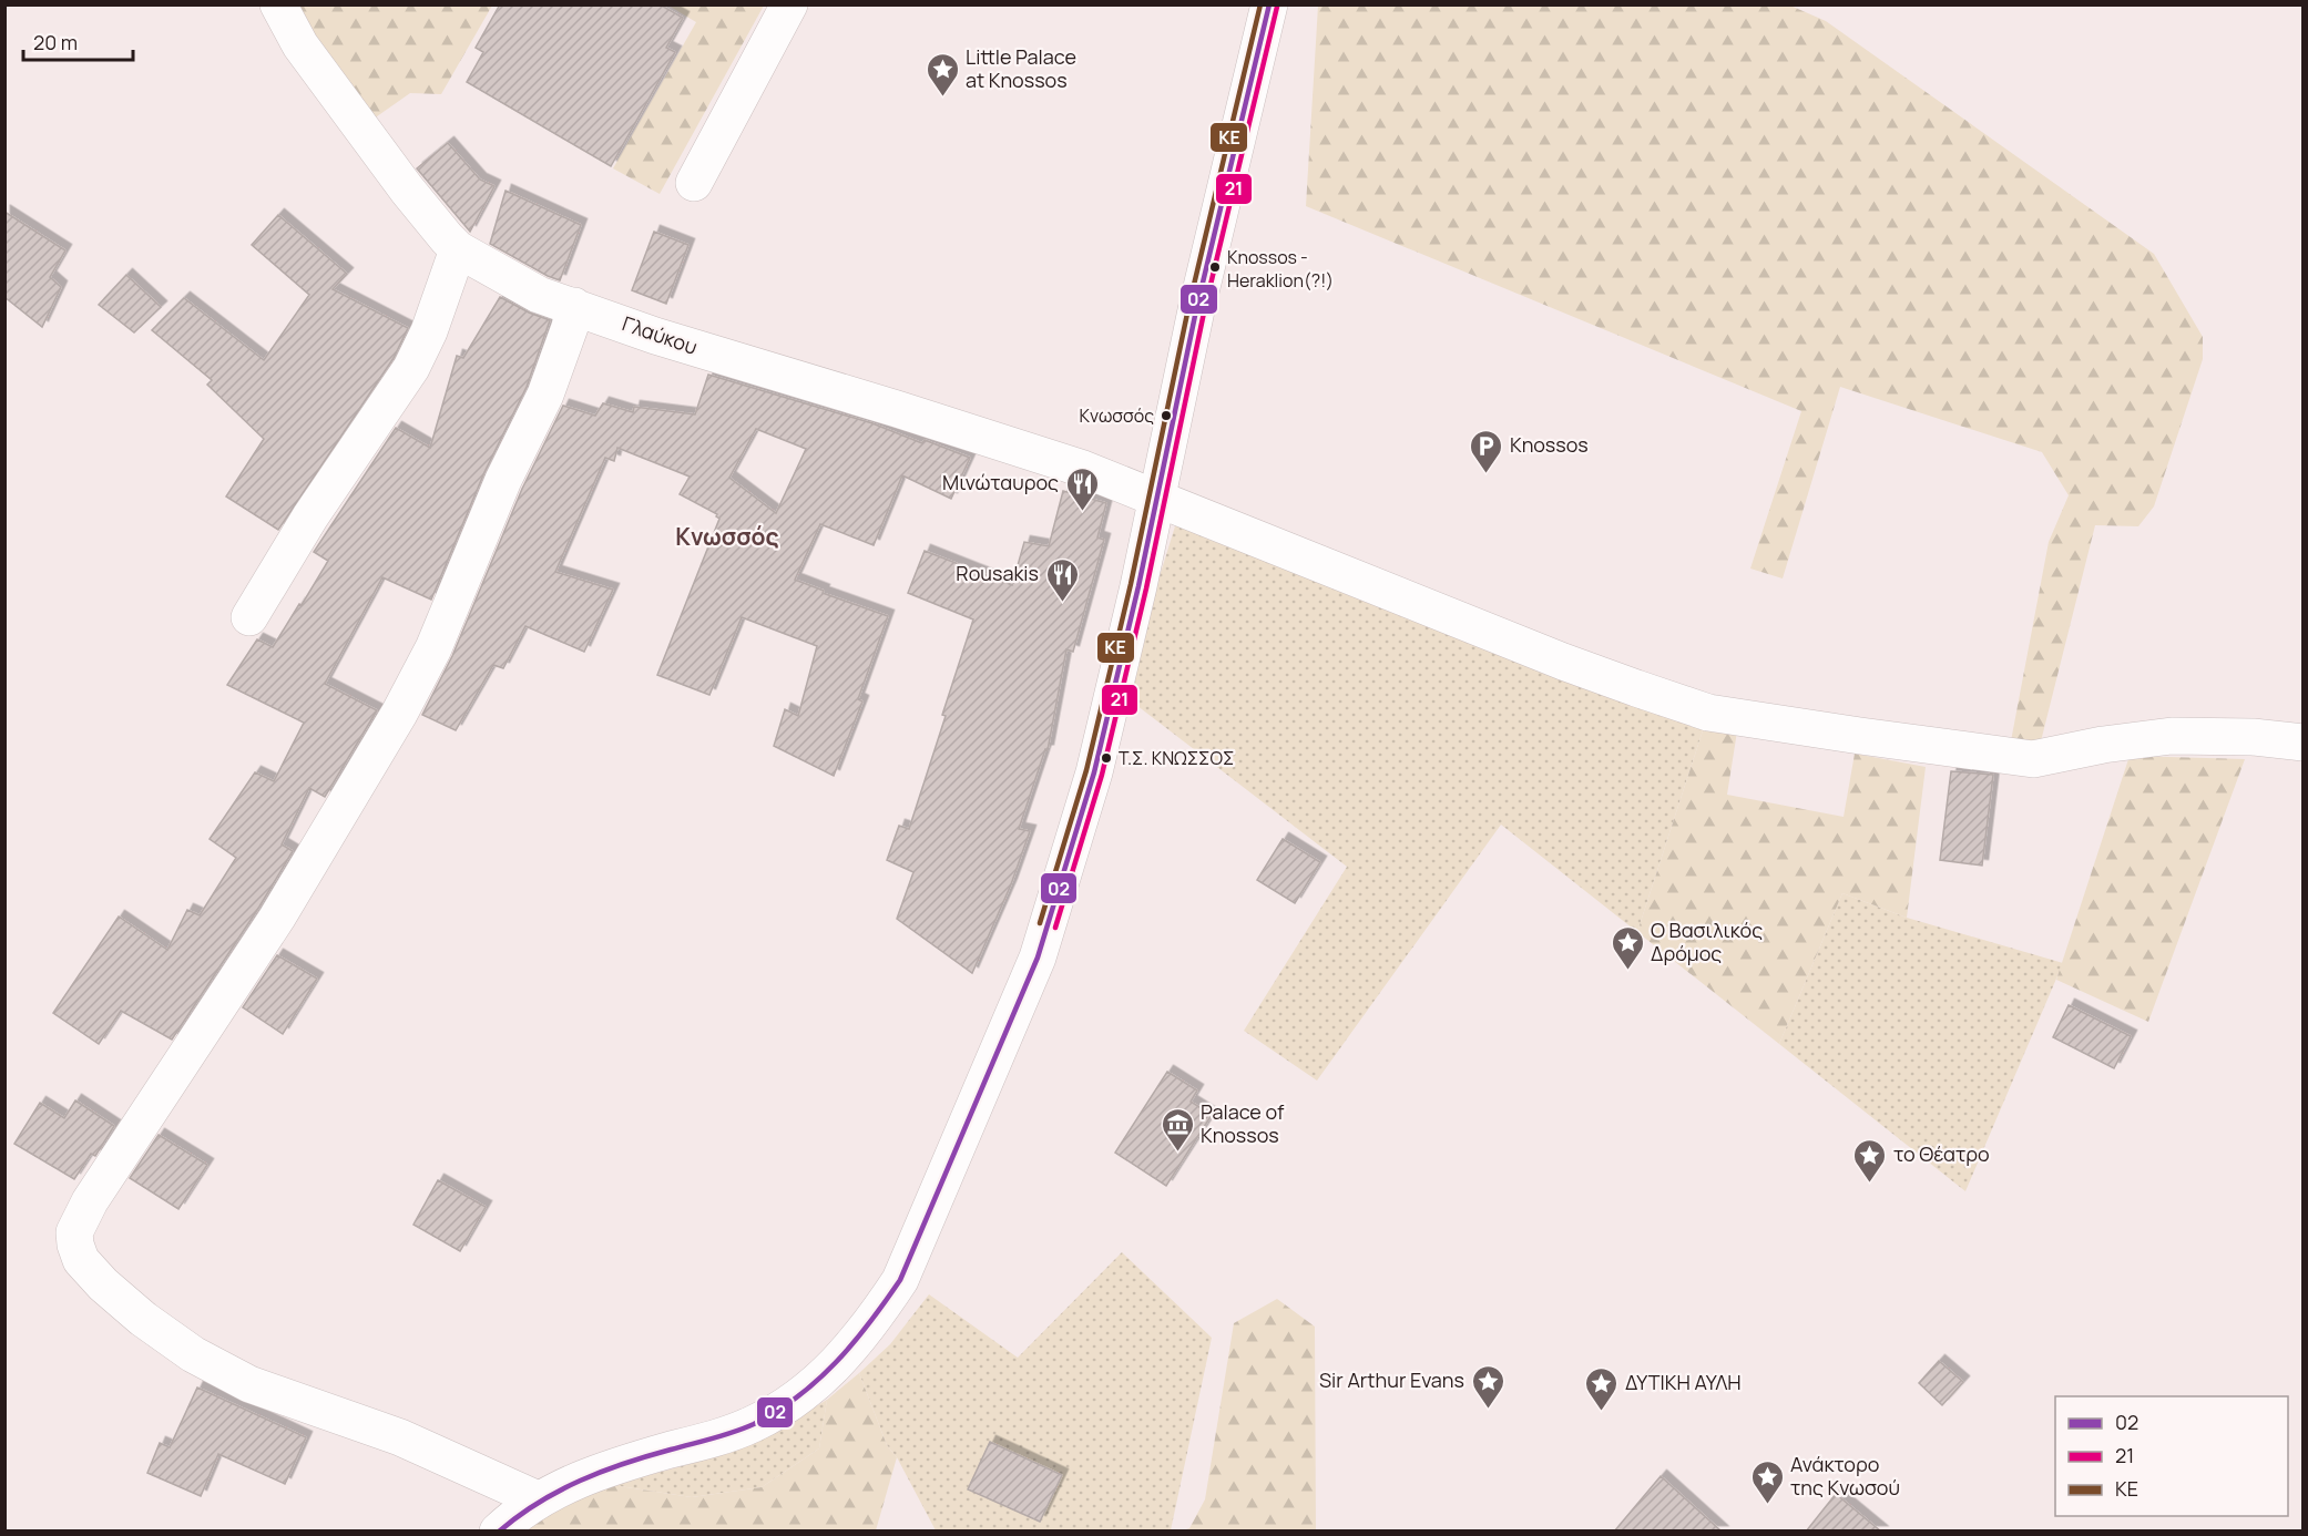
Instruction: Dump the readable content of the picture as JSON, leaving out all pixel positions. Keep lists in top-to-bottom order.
{
  "streets": {
    "street": ["Γλαύκου"]
  },
  "districts": ["Κνωσσός"],
  "places": {
    "place": [
      "Little Palace at Knossos",
      "Ο Βασιλικός Δρόμος",
      "το Θέατρο",
      "Sir Arthur Evans",
      "ΔΥΤΙΚΗ ΑΥΛΗ",
      "Ανάκτορο της Κνωσού"
    ],
    "other": ["Knossos - Heraklion(?!)", "Κνωσσός", "Τ.Σ. ΚΝΩΣΣΟΣ"],
    "parking": ["Knossos"],
    "restaurant": ["Μινώταυρος", "Rousakis"],
    "museum": ["Palace of Knossos"]
  },
  "lines": ["transit line 02", "transit line KE", "transit line 21"],
  "legend": ["02", "21", "KE"],
  "scale_bar": "20 m"
}
